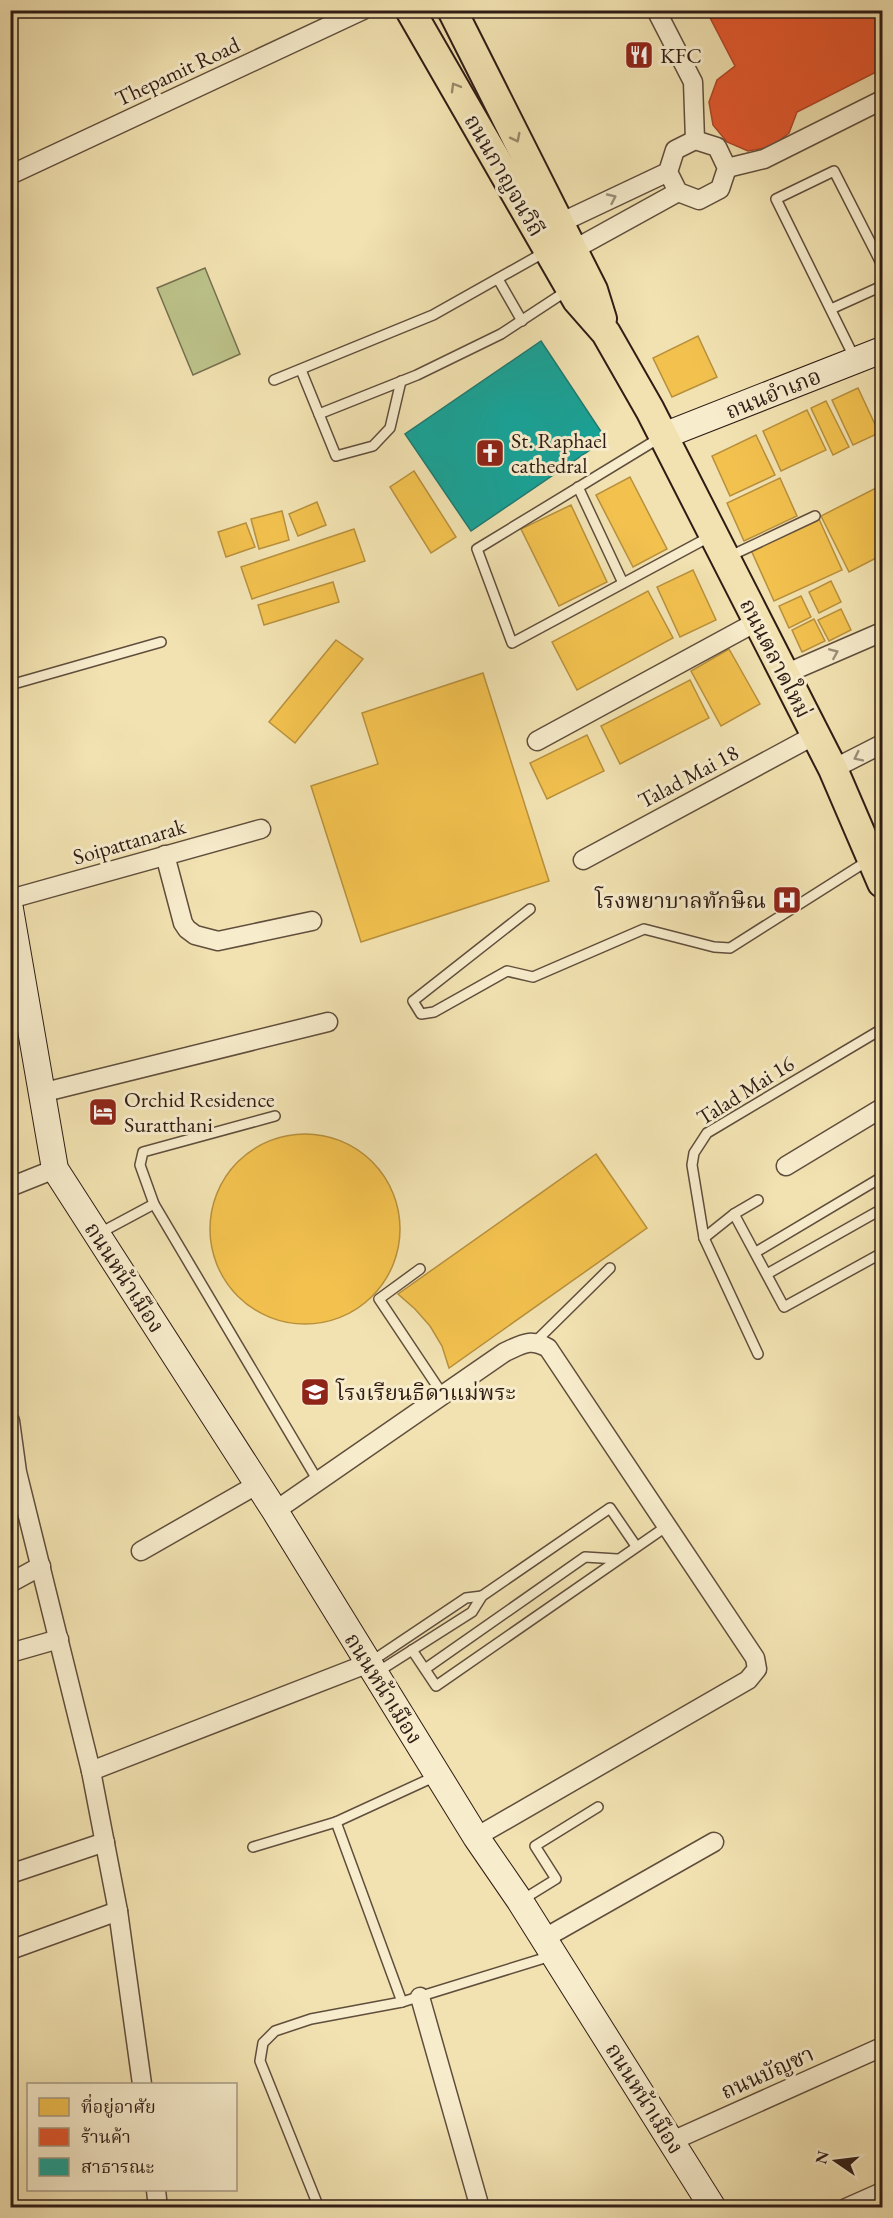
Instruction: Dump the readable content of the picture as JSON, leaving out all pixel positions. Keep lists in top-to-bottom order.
{
  "streets": {
    "main road": ["ถนนกาญจนวิถี", "ถนนตลาดใหม่"],
    "street": [
      "Thepamit Road",
      "ถนนอำเภอ",
      "Talad Mai 18",
      "Soipattanarak",
      "ถนนหน้าเมือง",
      "ถนนบัญชา"
    ],
    "lane": ["Talad Mai 16"]
  },
  "crossings": [
    ["ถนนกาญจนวิถี", "ถนนอำเภอ"],
    ["ถนนกาญจนวิถี", "ถนนตลาดใหม่"],
    ["ถนนอำเภอ", "ถนนตลาดใหม่"],
    ["ถนนตลาดใหม่", "Talad Mai 18"],
    ["ถนนหน้าเมือง", "ถนนบัญชา"]
  ],
  "places": {
    "restaurant": ["KFC"],
    "church": ["St. Raphael cathedral"],
    "hospital": ["โรงพยาบาลทักษิณ"],
    "hotel": ["Orchid Residence Suratthani"],
    "school or university": ["โรงเรียนธิดาแม่พระ"]
  },
  "legend": ["ที่อยู่อาศัย", "ร้านค้า", "สาธารณะ"],
  "north": "left"
}
